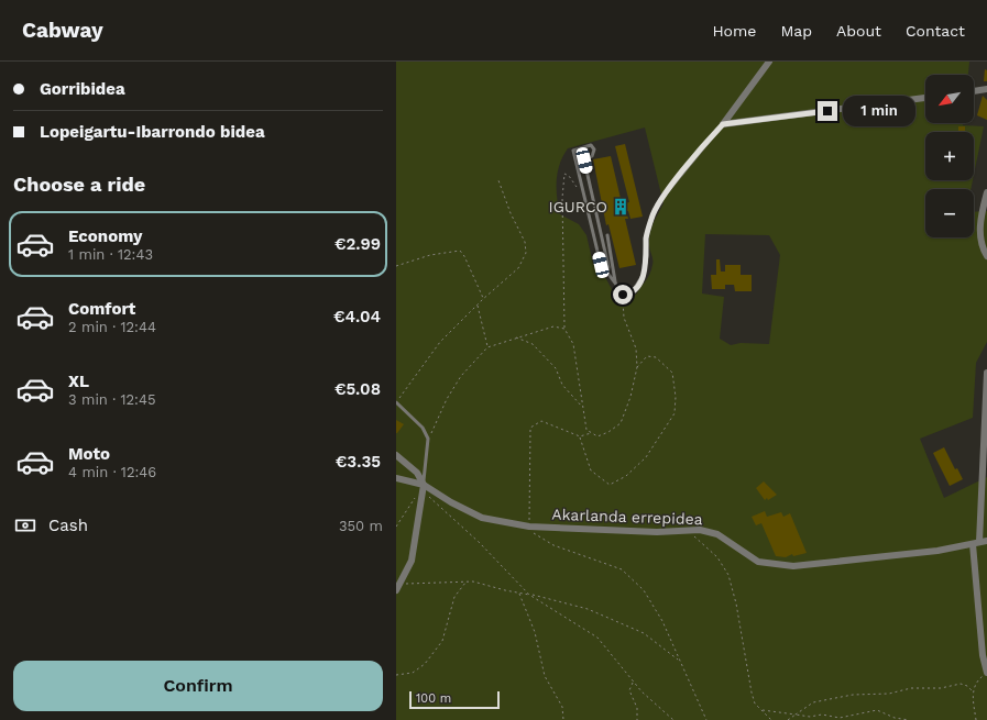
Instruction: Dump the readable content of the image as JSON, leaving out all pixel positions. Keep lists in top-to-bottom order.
{
  "streets": {
    "street": ["Akarlanda errepidea"]
  },
  "places": {
    "building": ["IGURCO"]
  },
  "scale_bar": "100 m",
  "north": "bottom left",
  "page": {
    "header": "Cabway",
    "nav": [
      "Home",
      "Map",
      "About",
      "Contact"
    ],
    "banner": ["Gorribidea", "Lopeigartu-Ibarrondo bidea"],
    "map_buttons": ["+", "−"],
    "bubble": "1 min",
    "heading": "Choose a ride",
    "list": [
      {
        "name": "Economy",
        "note": "1 min · 12:43",
        "value": "€2.99"
      },
      {
        "name": "Comfort",
        "note": "2 min · 12:44",
        "value": "€4.04"
      },
      {
        "name": "XL",
        "note": "3 min · 12:45",
        "value": "€5.08"
      },
      {
        "name": "Moto",
        "note": "4 min · 12:46",
        "value": "€3.35"
      }
    ],
    "pay": ["Cash", "350 m"],
    "buttons": "Confirm",
    "scale": "100 m"
  }
}
